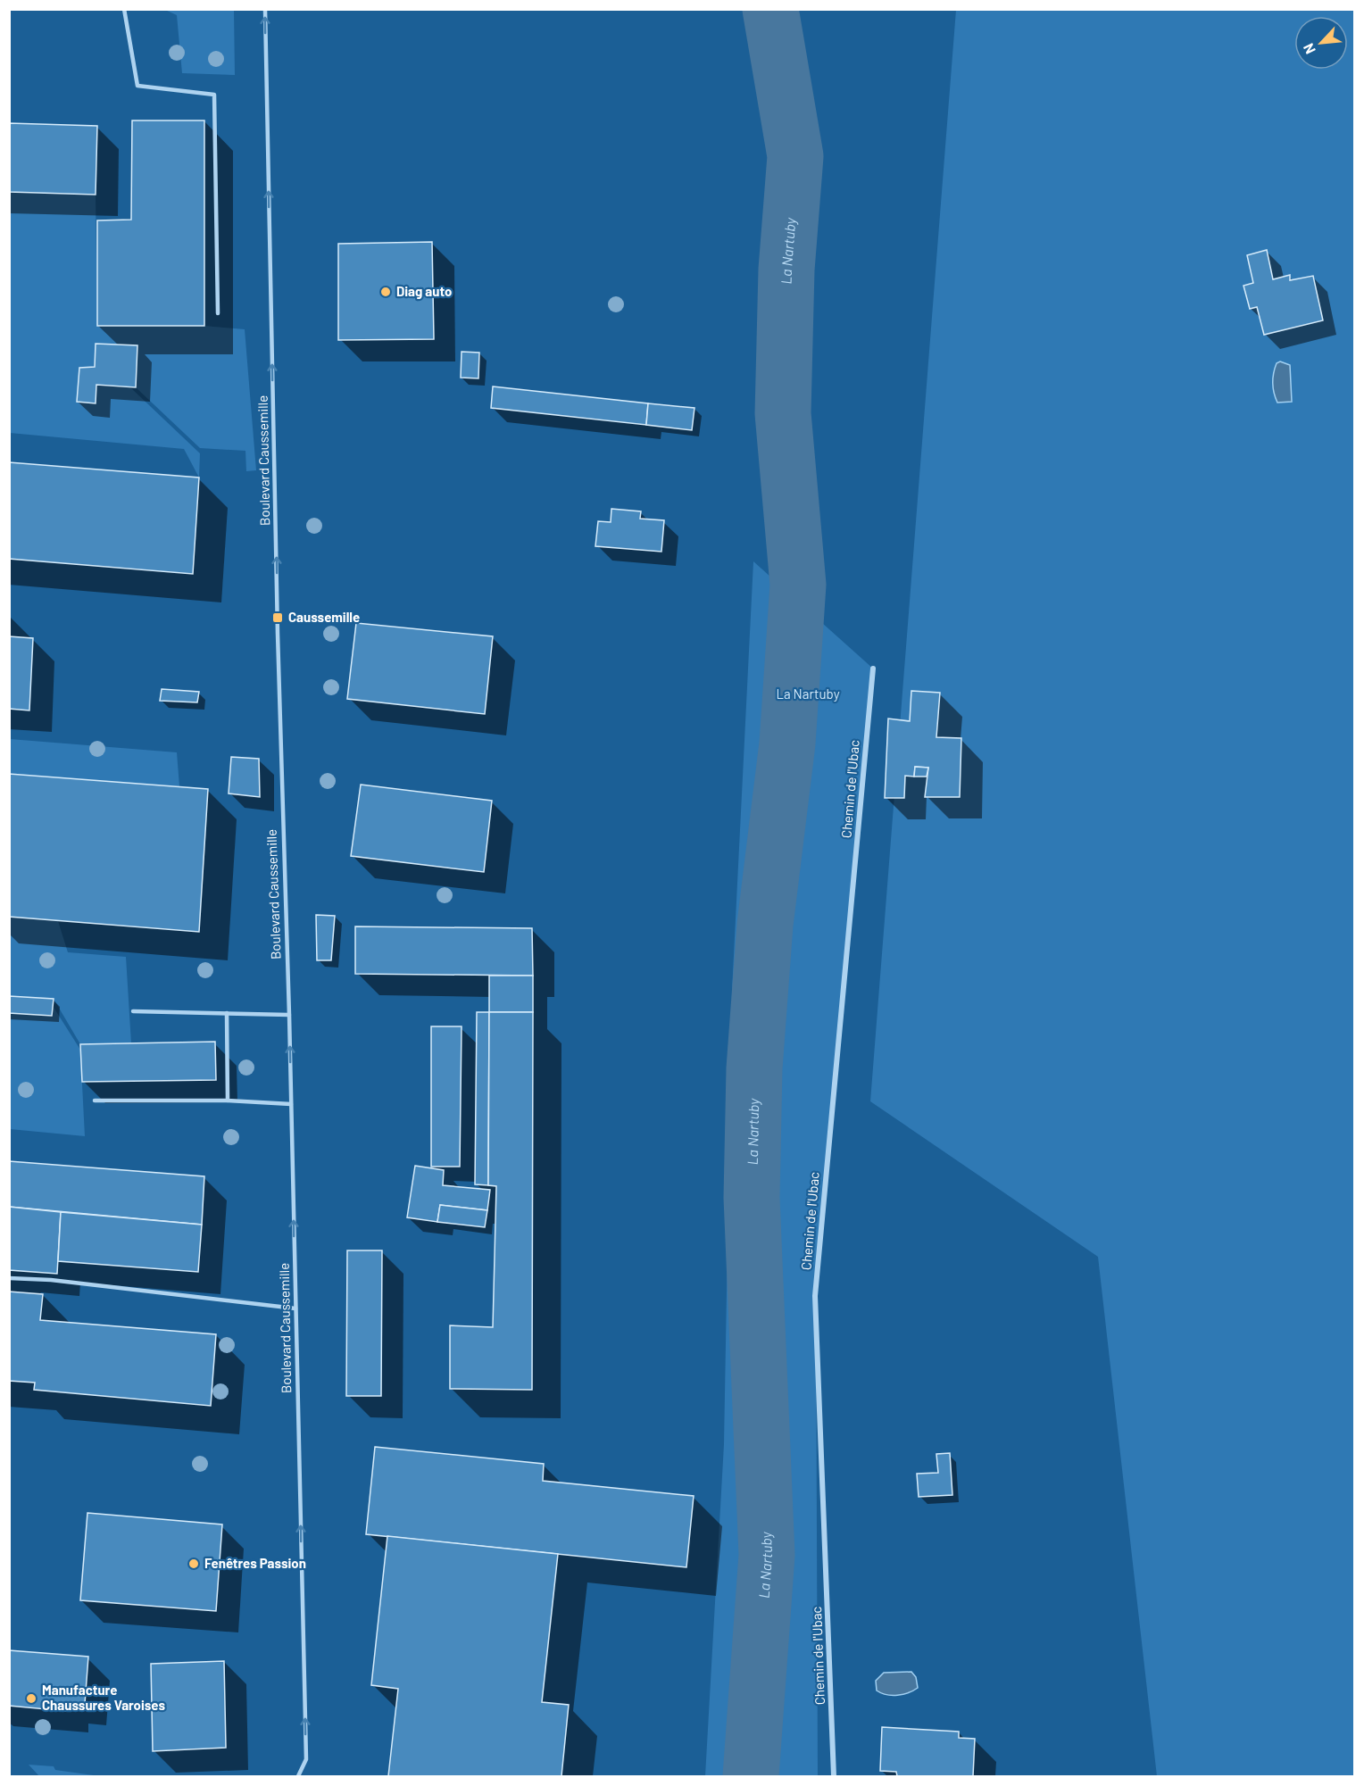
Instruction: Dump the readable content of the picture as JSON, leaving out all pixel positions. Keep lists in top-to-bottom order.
{
  "streets": {
    "street": ["Chemin de l'Ubac"],
    "lane": ["Boulevard Caussemille"]
  },
  "one_way": ["Boulevard Caussemille"],
  "water": ["La Nartuby"],
  "parks": ["La Nartuby"],
  "places": {
    "other": ["Diag auto", "Fenêtres Passion", "Manufacture Chaussures Varoises"],
    "transit": ["Caussemille"]
  },
  "north": "bottom left"
}
